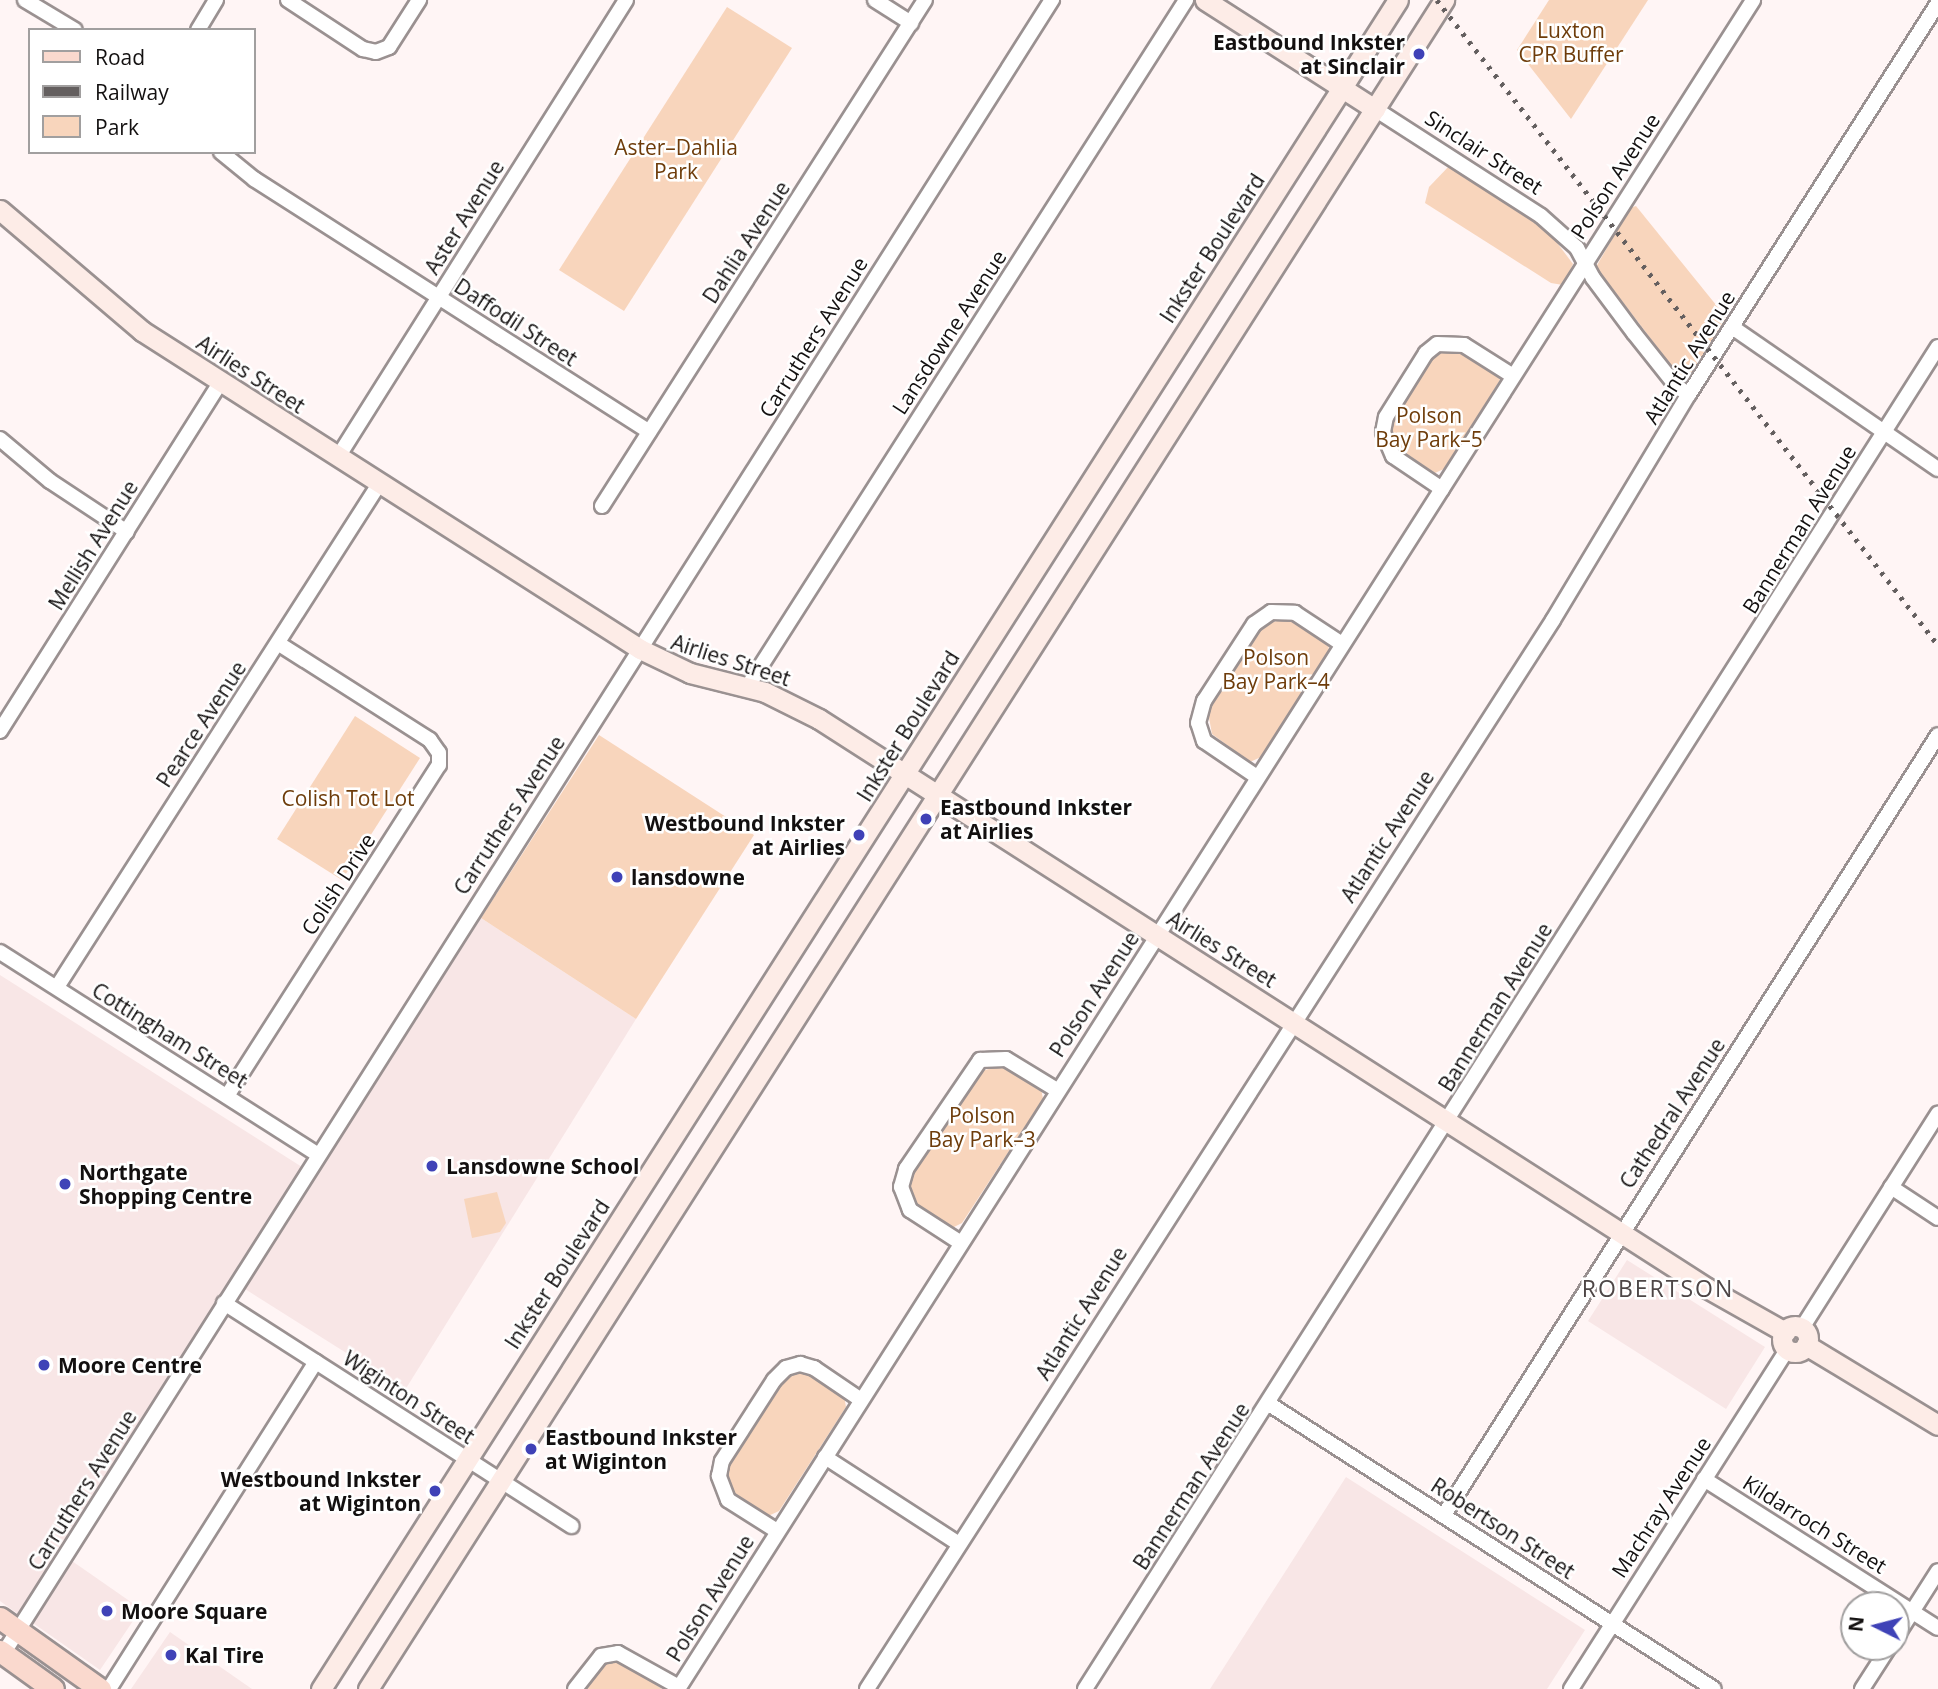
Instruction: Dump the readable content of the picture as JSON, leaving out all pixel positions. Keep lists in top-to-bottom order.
{
  "streets": {
    "main road": ["Sinclair Street", "Inkster Boulevard", "Airlies Street"],
    "street": [
      "Polson Avenue",
      "Aster Avenue",
      "Dahlia Avenue",
      "Daffodil Street",
      "Lansdowne Avenue",
      "Carruthers Avenue",
      "Atlantic Avenue",
      "Bannerman Avenue",
      "Mellish Avenue",
      "Pearce Avenue",
      "Colish Drive",
      "Cottingham Street",
      "Cathedral Avenue",
      "Wiginton Street",
      "Machray Avenue",
      "Kildarroch Street",
      "Robertson Street"
    ]
  },
  "crossings": [
    ["Sinclair Street", "Polson Avenue"],
    ["Sinclair Street", "Inkster Boulevard"],
    ["Sinclair Street", "Atlantic Avenue"],
    ["Polson Avenue", "Airlies Street"],
    ["Aster Avenue", "Daffodil Street"],
    ["Aster Avenue", "Airlies Street"],
    ["Dahlia Avenue", "Daffodil Street"],
    ["Inkster Boulevard", "Airlies Street"],
    ["Inkster Boulevard", "Wiginton Street"],
    ["Lansdowne Avenue", "Airlies Street"],
    ["Carruthers Avenue", "Airlies Street"],
    ["Carruthers Avenue", "Cottingham Street"],
    ["Carruthers Avenue", "Wiginton Street"],
    ["Atlantic Avenue", "Airlies Street"],
    ["Airlies Street", "Bannerman Avenue"],
    ["Airlies Street", "Mellish Avenue"],
    ["Airlies Street", "Pearce Avenue"],
    ["Airlies Street", "Cathedral Avenue"],
    ["Airlies Street", "Machray Avenue"],
    ["Bannerman Avenue", "Robertson Street"],
    ["Pearce Avenue", "Colish Drive"],
    ["Pearce Avenue", "Cottingham Street"],
    ["Colish Drive", "Cottingham Street"],
    ["Cathedral Avenue", "Robertson Street"],
    ["Machray Avenue", "Kildarroch Street"],
    ["Machray Avenue", "Robertson Street"]
  ],
  "districts": ["ROBERTSON"],
  "parks": [
    "Luxton CPR Buffer",
    "Aster–Dahlia Park",
    "Polson Bay Park–5",
    "Polson Bay Park–4",
    "Colish Tot Lot",
    "Polson Bay Park–3"
  ],
  "places": [
    "Eastbound Inkster at Sinclair",
    "Eastbound Inkster at Airlies",
    "Westbound Inkster at Airlies",
    "lansdowne",
    "Lansdowne School",
    "Northgate Shopping Centre",
    "Moore Centre",
    "Eastbound Inkster at Wiginton",
    "Westbound Inkster at Wiginton",
    "Moore Square",
    "Kal Tire"
  ],
  "legend": ["Road", "Railway", "Park"],
  "north": "left"
}
